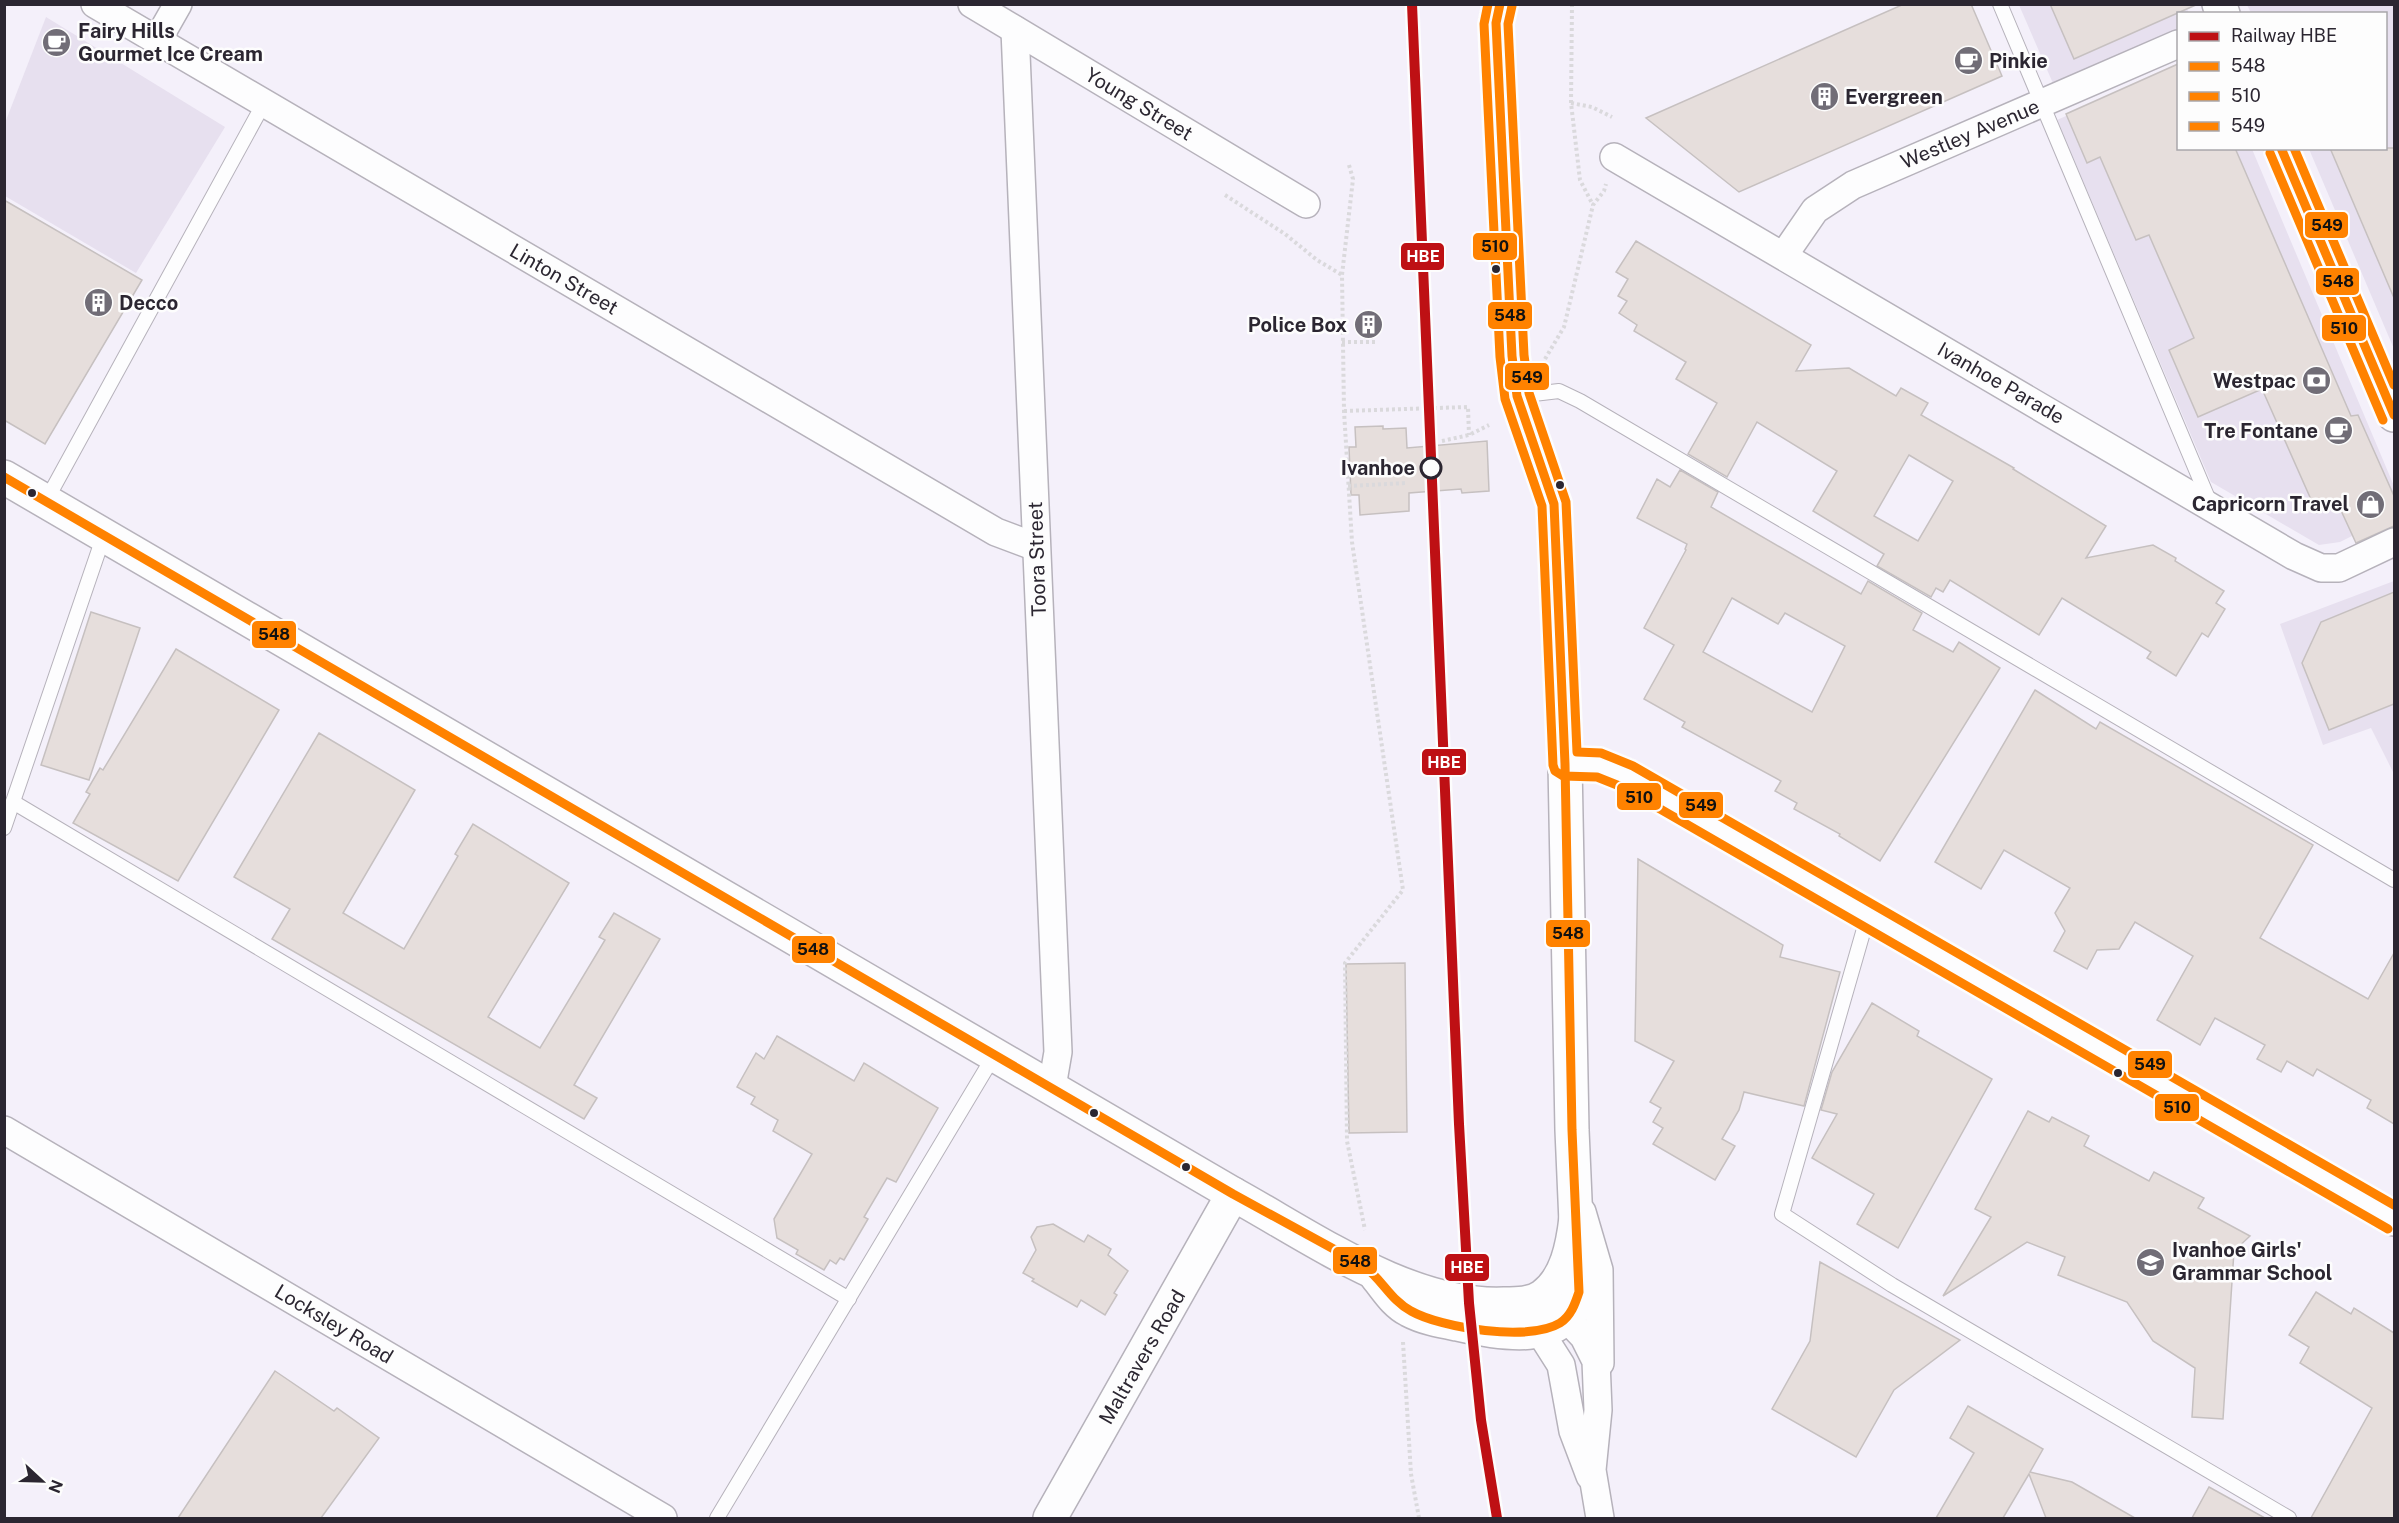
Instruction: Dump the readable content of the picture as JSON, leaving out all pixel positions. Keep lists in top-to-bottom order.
{
  "streets": {
    "street": [
      "Young Street",
      "Westley Avenue",
      "Linton Street",
      "Ivanhoe Parade",
      "Toora Street",
      "Locksley Road",
      "Maltravers Road"
    ]
  },
  "crossings": [
    ["Young Street", "Toora Street"],
    ["Westley Avenue", "Ivanhoe Parade"],
    ["Linton Street", "Toora Street"]
  ],
  "places": {
    "cafe": ["Fairy Hills Gourmet Ice Cream", "Pinkie", "Tre Fontane"],
    "building": ["Evergreen", "Decco", "Police Box"],
    "bank": ["Westpac"],
    "other": ["Ivanhoe"],
    "shop": ["Capricorn Travel"],
    "school or university": ["Ivanhoe Girls' Grammar School"]
  },
  "lines": [
    "rail line HBE",
    "transit line 548",
    "transit line 510",
    "transit line 549"
  ],
  "legend": [
    "Railway HBE",
    "548",
    "510",
    "549"
  ],
  "north": "right"
}
